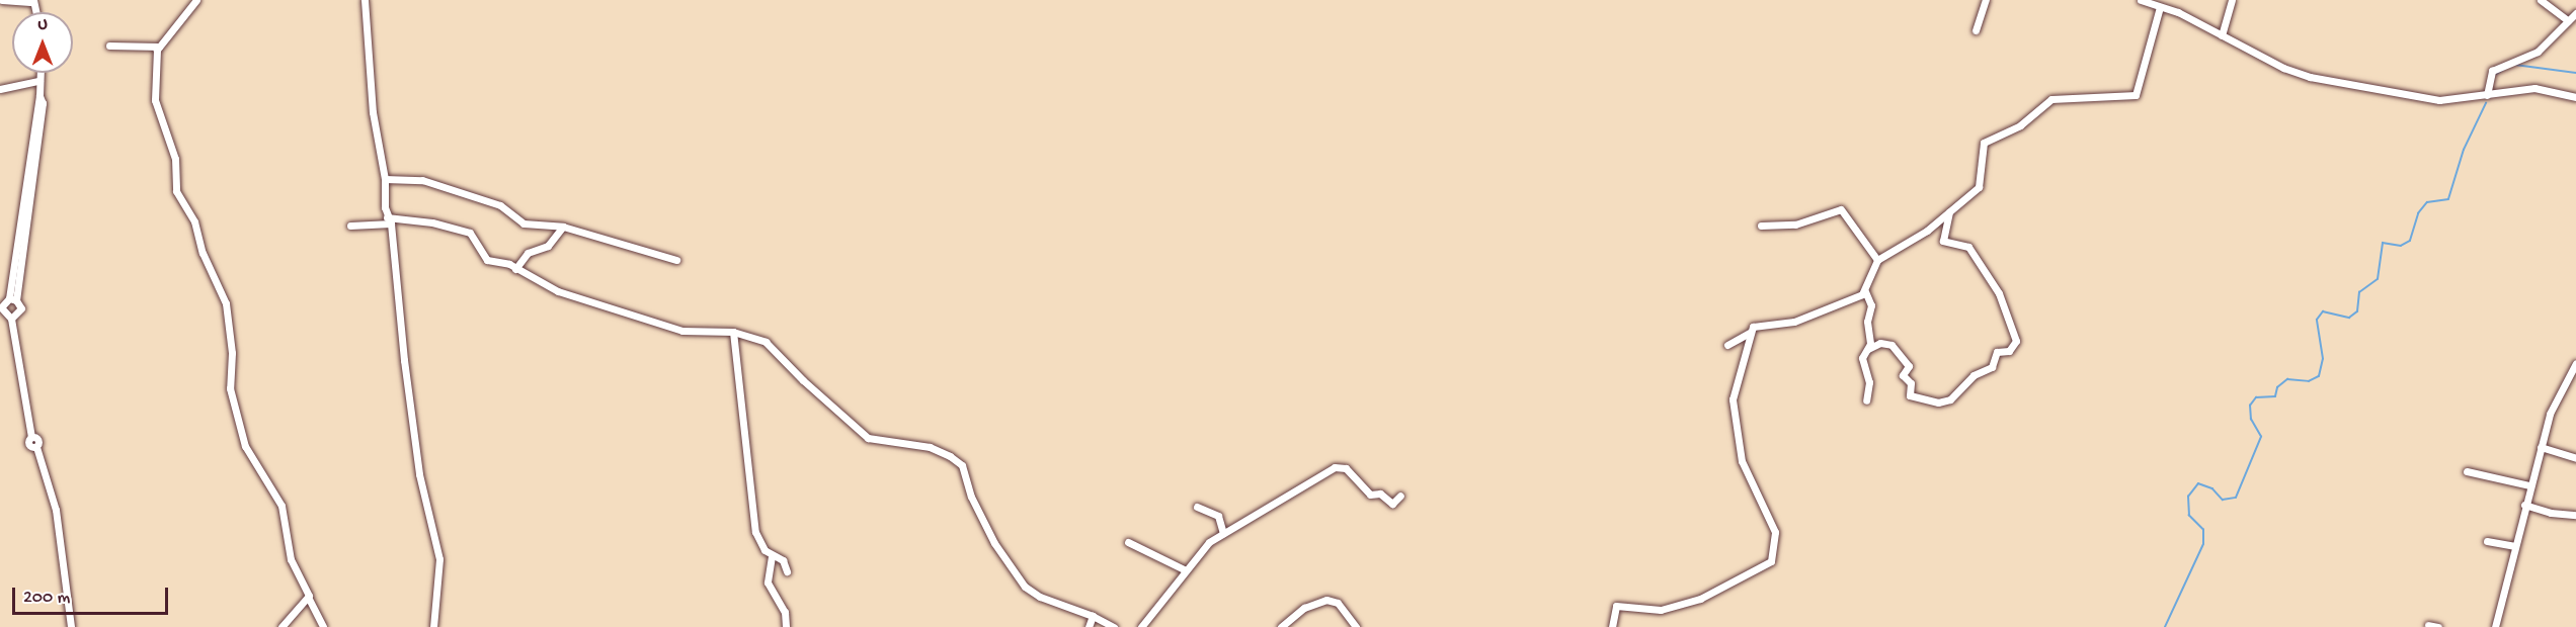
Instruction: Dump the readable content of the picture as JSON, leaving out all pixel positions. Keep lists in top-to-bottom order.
{
  "scale_bar": "200 m",
  "north": "top"
}
